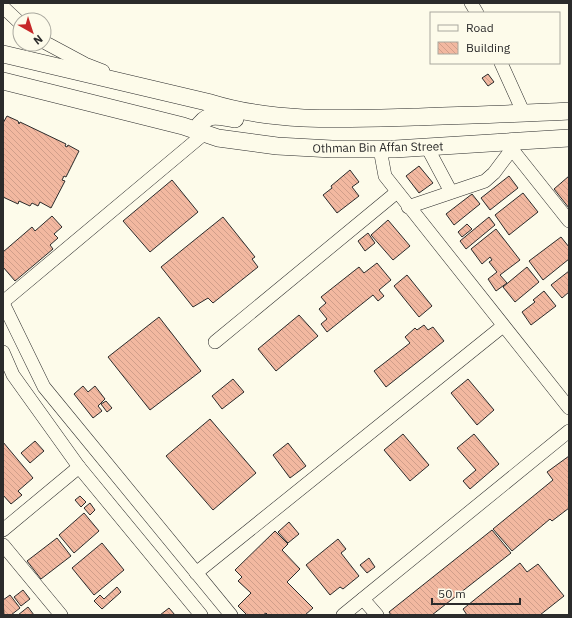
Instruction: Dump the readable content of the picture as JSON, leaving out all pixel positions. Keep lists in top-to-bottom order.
{
  "streets": {
    "main road": ["Othman Bin Affan Street"]
  },
  "legend": ["Road", "Building"],
  "scale_bar": "50 m",
  "north": "bottom right"
}
